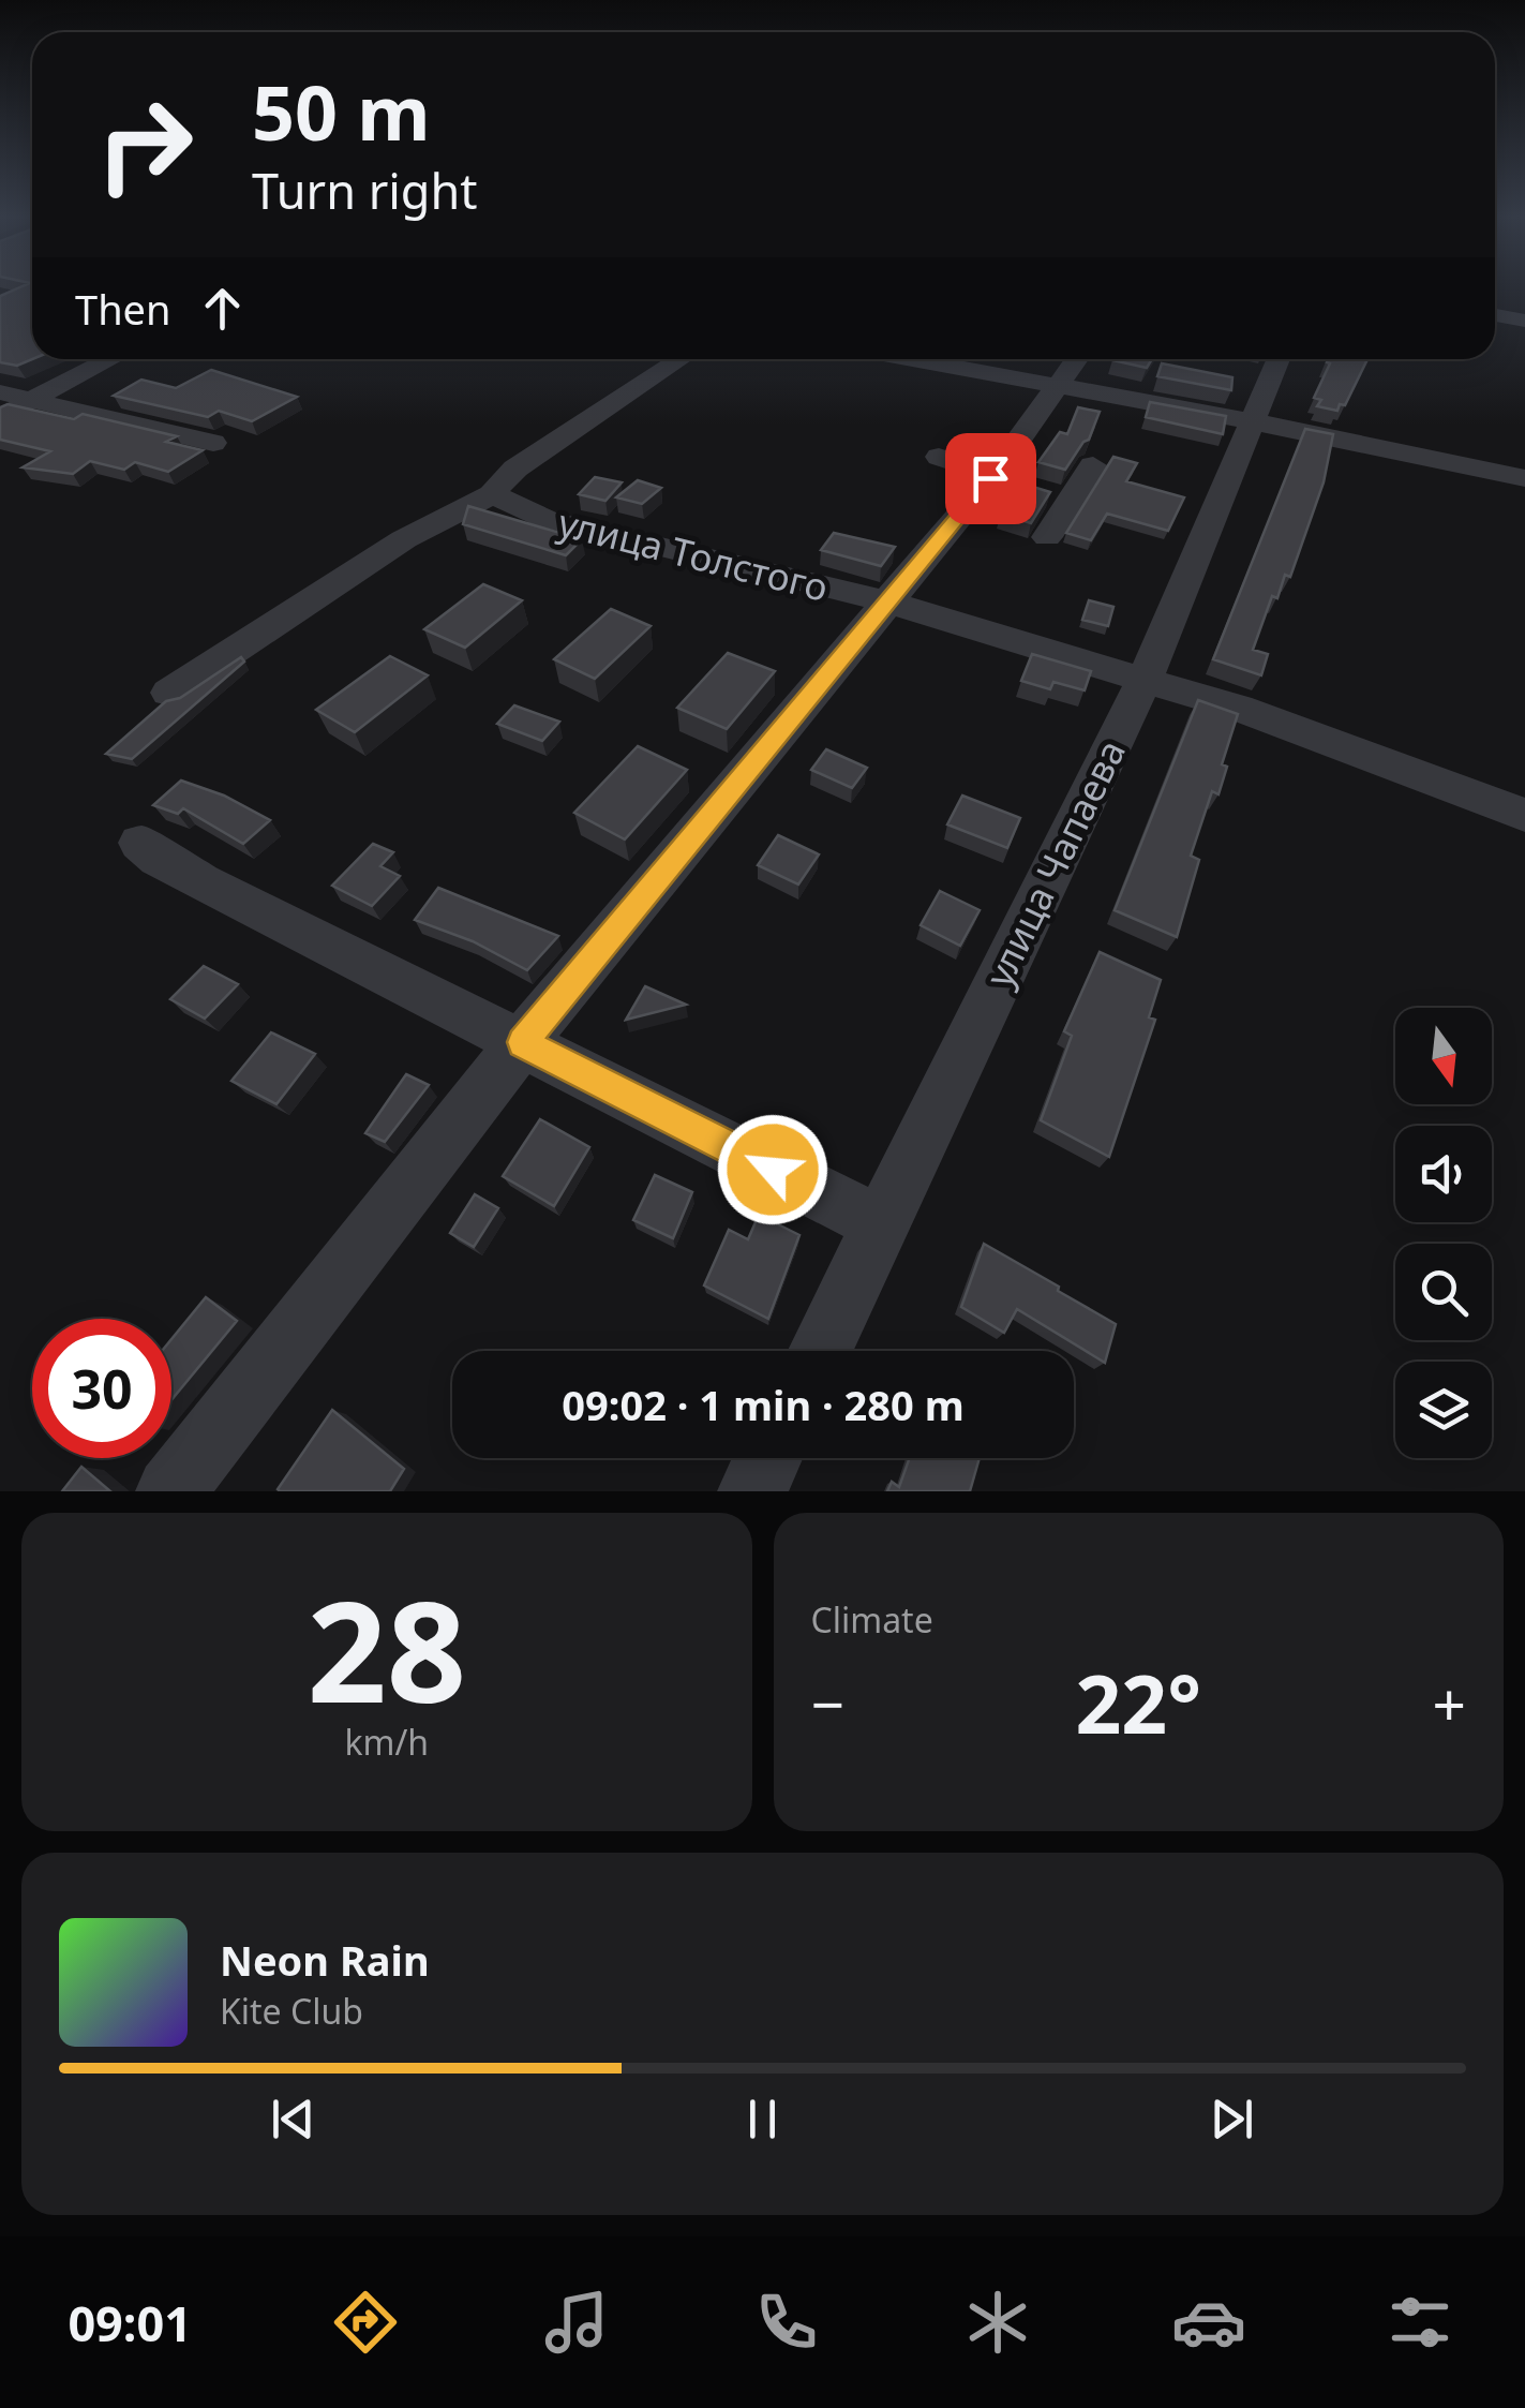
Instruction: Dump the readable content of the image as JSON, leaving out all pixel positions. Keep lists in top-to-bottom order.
{
  "streets": {
    "street": ["улица Толстого", "улица Чапаева"]
  },
  "crossings": [
    ["улица Толстого", "улица Чапаева"]
  ],
  "north": "bottom",
  "page": {
    "turn": ["50 m", "Turn right"],
    "then": "Then",
    "limit": "30",
    "trip": "09:02 · 1 min · 280 m",
    "tile": [
      ["28", "km/h"],
      "Climate"
    ],
    "heat": ["−", "22°", "+"],
    "song": ["Neon Rain", "Kite Club"],
    "tabs": "09:01"
  }
}
